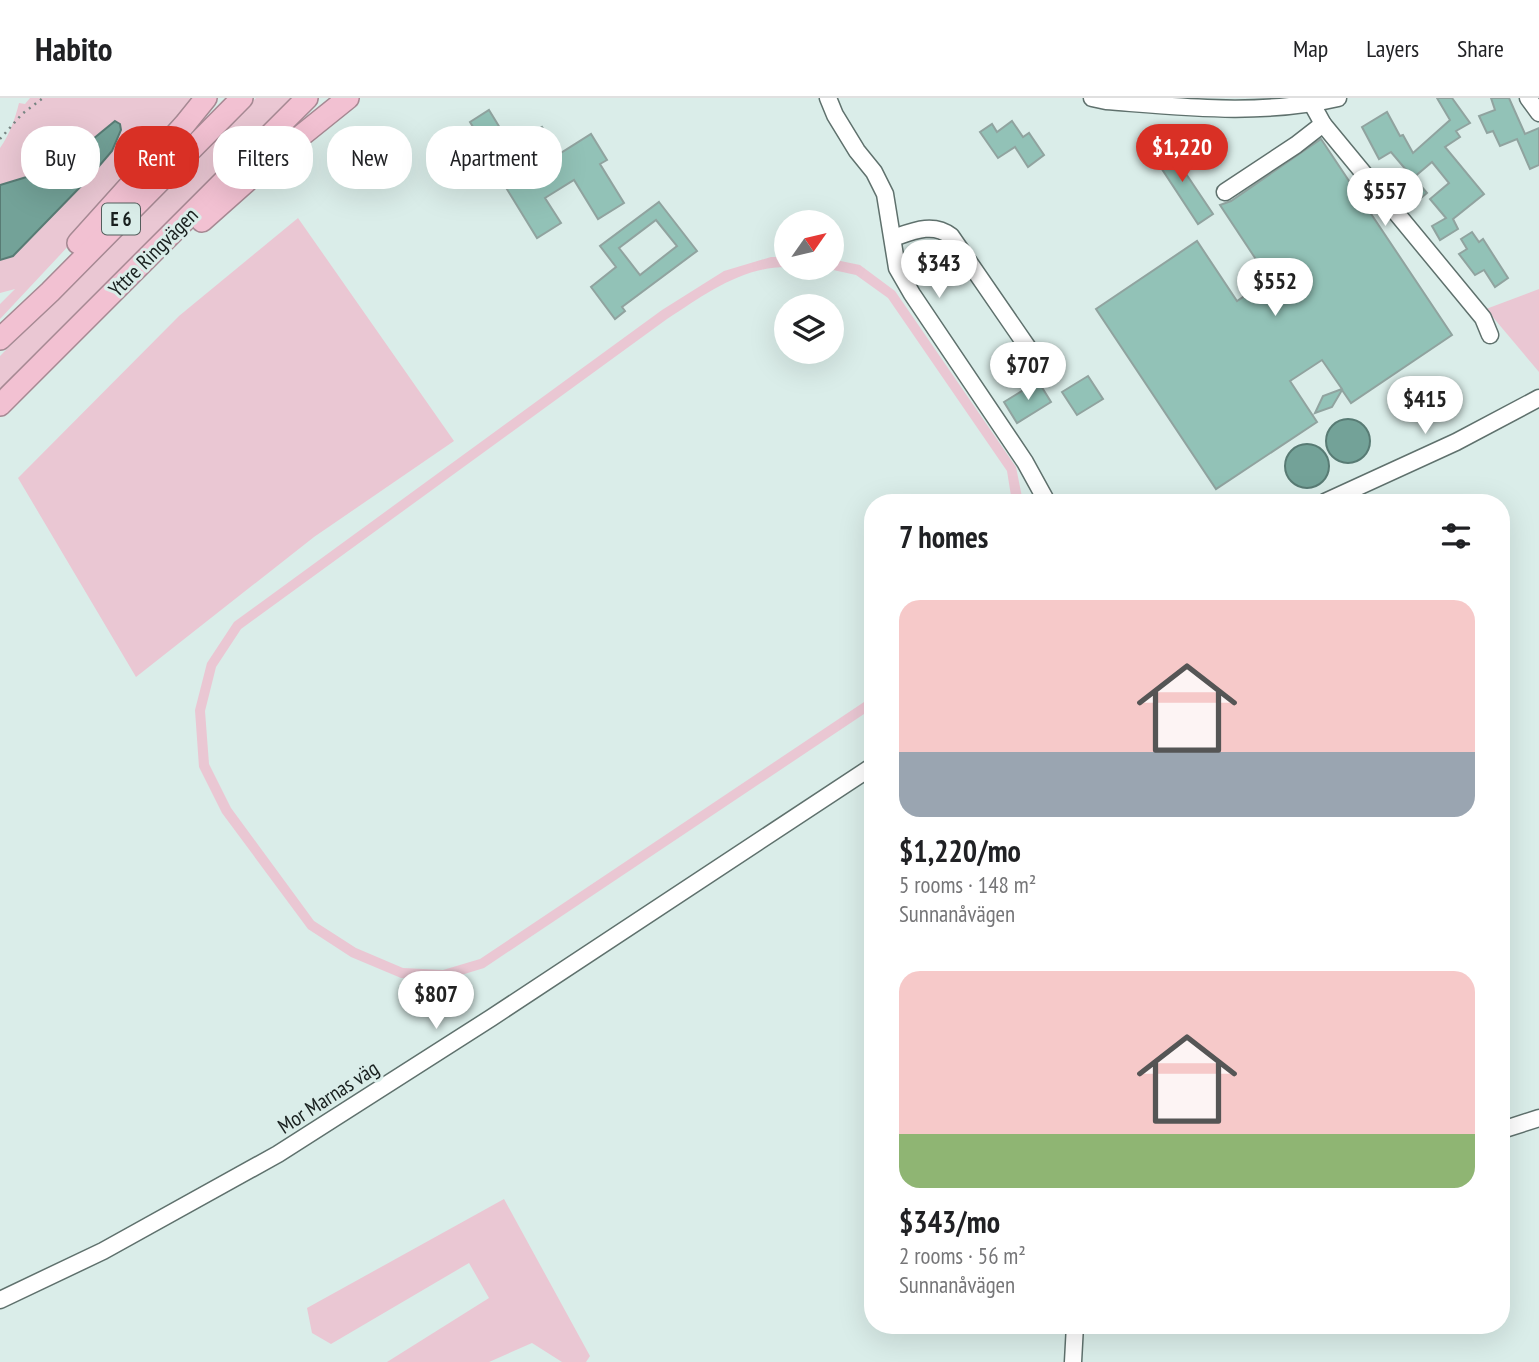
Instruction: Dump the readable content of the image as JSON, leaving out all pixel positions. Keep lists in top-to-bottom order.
{
  "streets": {
    "highway": ["E 6", "Yttre Ringvägen"],
    "street": ["Mor Marnas väg"]
  },
  "north": "top right",
  "page": {
    "header": "Habito",
    "nav": ["Map", "Layers", "Share"],
    "price": [
      "$1,220",
      "$557",
      "$343",
      "$552",
      "$707",
      "$415",
      "$807"
    ],
    "chip": [
      "Buy",
      "Rent",
      "Filters",
      "New",
      "Apartment"
    ],
    "heading": "7 homes",
    "list": [
      {
        "name": "$1,220/mo",
        "note": "5 rooms · 148 m² · Sunnanåvägen"
      },
      {
        "name": "$343/mo",
        "note": "2 rooms · 56 m² · Sunnanåvägen"
      }
    ]
  }
}
